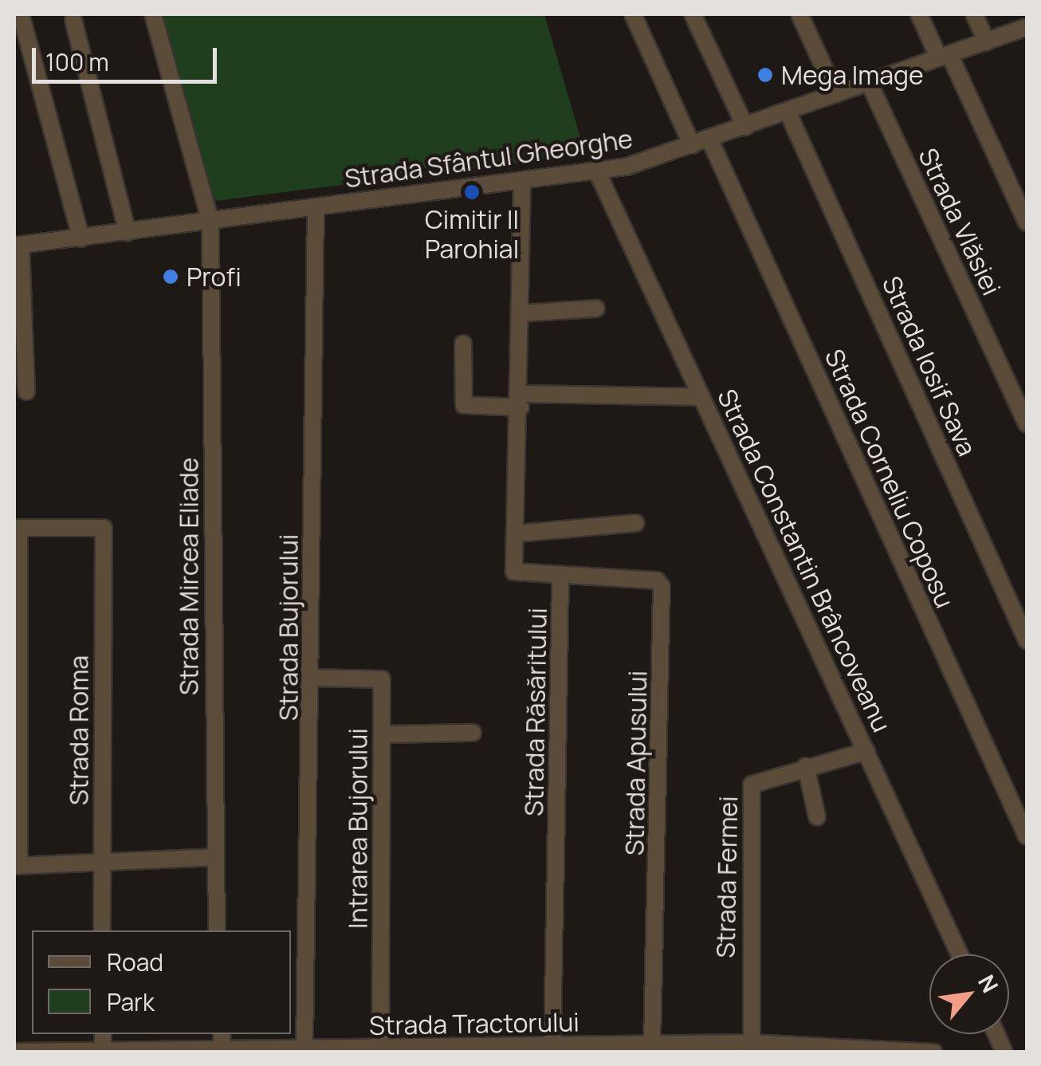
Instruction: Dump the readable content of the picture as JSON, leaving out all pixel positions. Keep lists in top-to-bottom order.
{
  "streets": {
    "street": [
      "Strada Sfântul Gheorghe",
      "Strada Vlăsiei",
      "Strada Iosif Sava",
      "Strada Corneliu Coposu",
      "Strada Constantin Brâncoveanu",
      "Strada Mircea Eliade",
      "Strada Bujorului",
      "Strada Răsăritului",
      "Strada Roma",
      "Strada Apusului",
      "Intrarea Bujorului",
      "Strada Fermei",
      "Strada Tractorului"
    ]
  },
  "crossings": [
    ["Strada Sfântul Gheorghe", "Strada Vlăsiei"],
    ["Strada Sfântul Gheorghe", "Strada Iosif Sava"],
    ["Strada Sfântul Gheorghe", "Strada Corneliu Coposu"],
    ["Strada Sfântul Gheorghe", "Strada Constantin Brâncoveanu"],
    ["Strada Sfântul Gheorghe", "Strada Mircea Eliade"],
    ["Strada Sfântul Gheorghe", "Strada Bujorului"],
    ["Strada Sfântul Gheorghe", "Strada Răsăritului"],
    ["Strada Constantin Brâncoveanu", "Strada Fermei"],
    ["Strada Bujorului", "Intrarea Bujorului"],
    ["Strada Bujorului", "Strada Tractorului"],
    ["Strada Răsăritului", "Strada Apusului"],
    ["Strada Răsăritului", "Strada Tractorului"],
    ["Strada Apusului", "Strada Tractorului"],
    ["Intrarea Bujorului", "Strada Tractorului"],
    ["Strada Fermei", "Strada Tractorului"]
  ],
  "places": ["Mega Image", "Cimitir II Parohial", "Profi"],
  "legend": ["Road", "Park"],
  "scale_bar": "100 m",
  "north": "top right"
}
